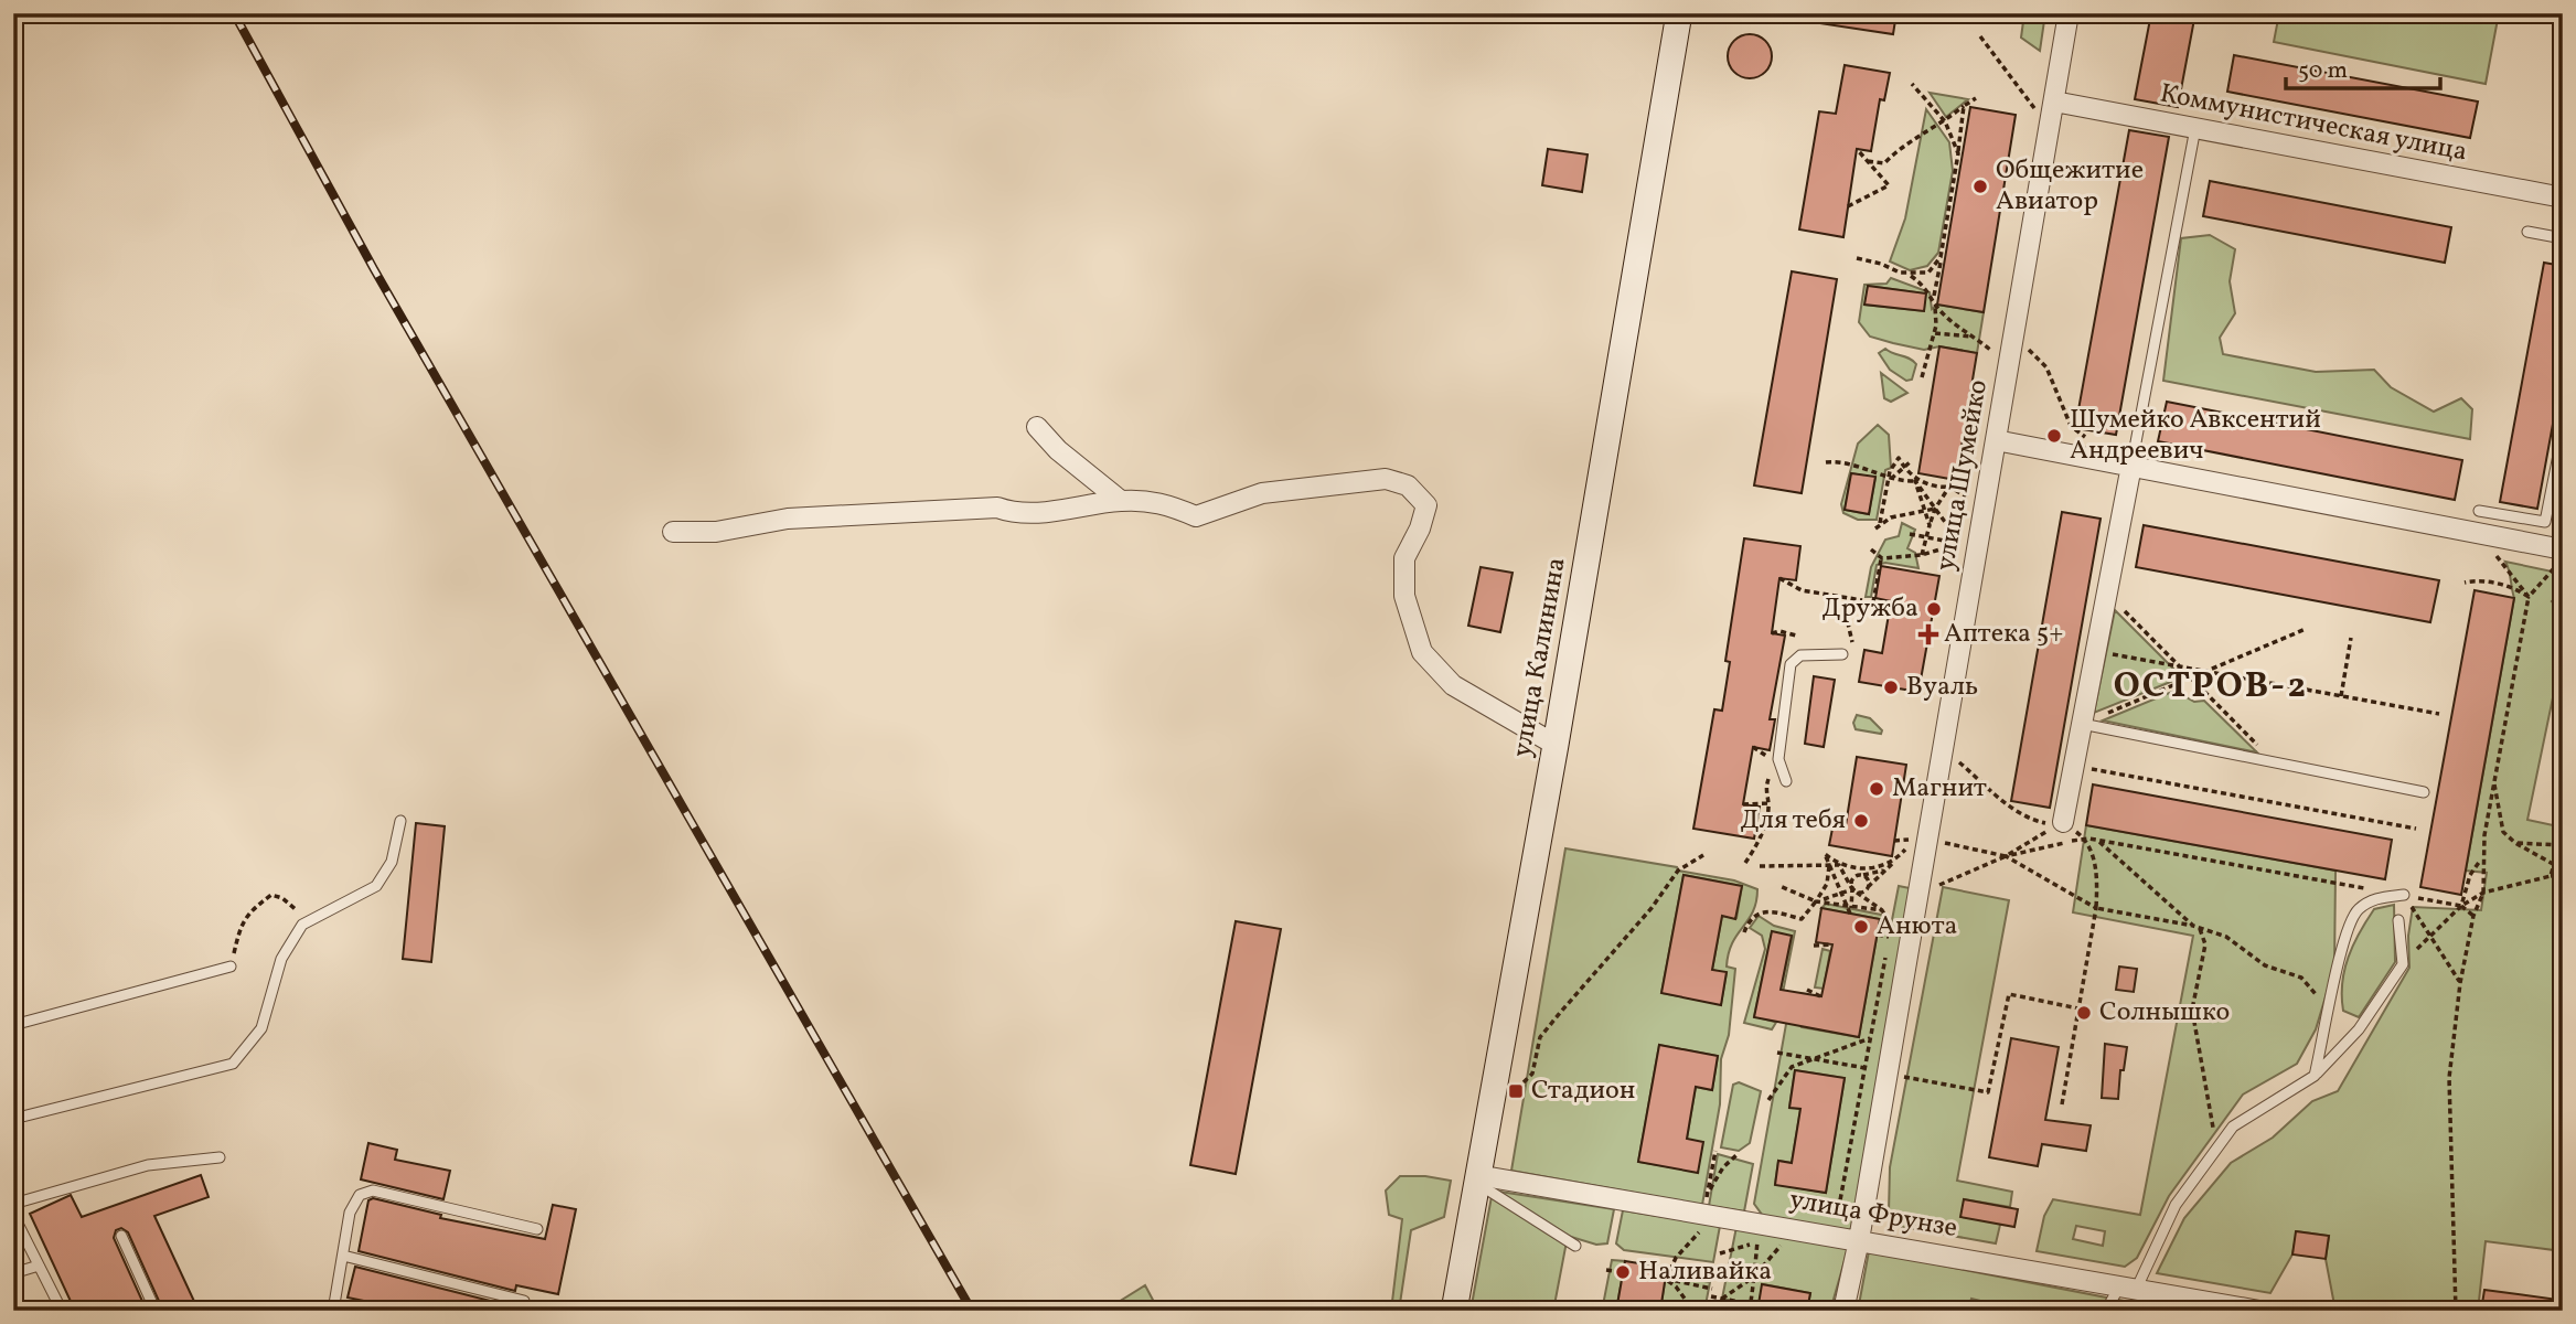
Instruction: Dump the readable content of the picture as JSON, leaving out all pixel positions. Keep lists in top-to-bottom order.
{
  "streets": {
    "main road": ["улица Калинина"],
    "street": ["Коммунистическая улица", "улица Шумейко", "улица Фрунзе"]
  },
  "crossings": [
    ["Коммунистическая улица", "улица Шумейко"],
    ["улица Шумейко", "улица Фрунзе"],
    ["улица Калинина", "улица Фрунзе"]
  ],
  "districts": ["ОСТРОВ-2"],
  "places": {
    "other": [
      "Общежитие Авиатор",
      "Шумейко Авксентий Андреевич",
      "Дружба",
      "Вуаль",
      "Магнит",
      "Для тебя",
      "Анюта",
      "Солнышко",
      "Наливайка"
    ],
    "health": ["Аптека 5+"],
    "transit": ["Стадион"]
  },
  "scale_bar": "50 m"
}
